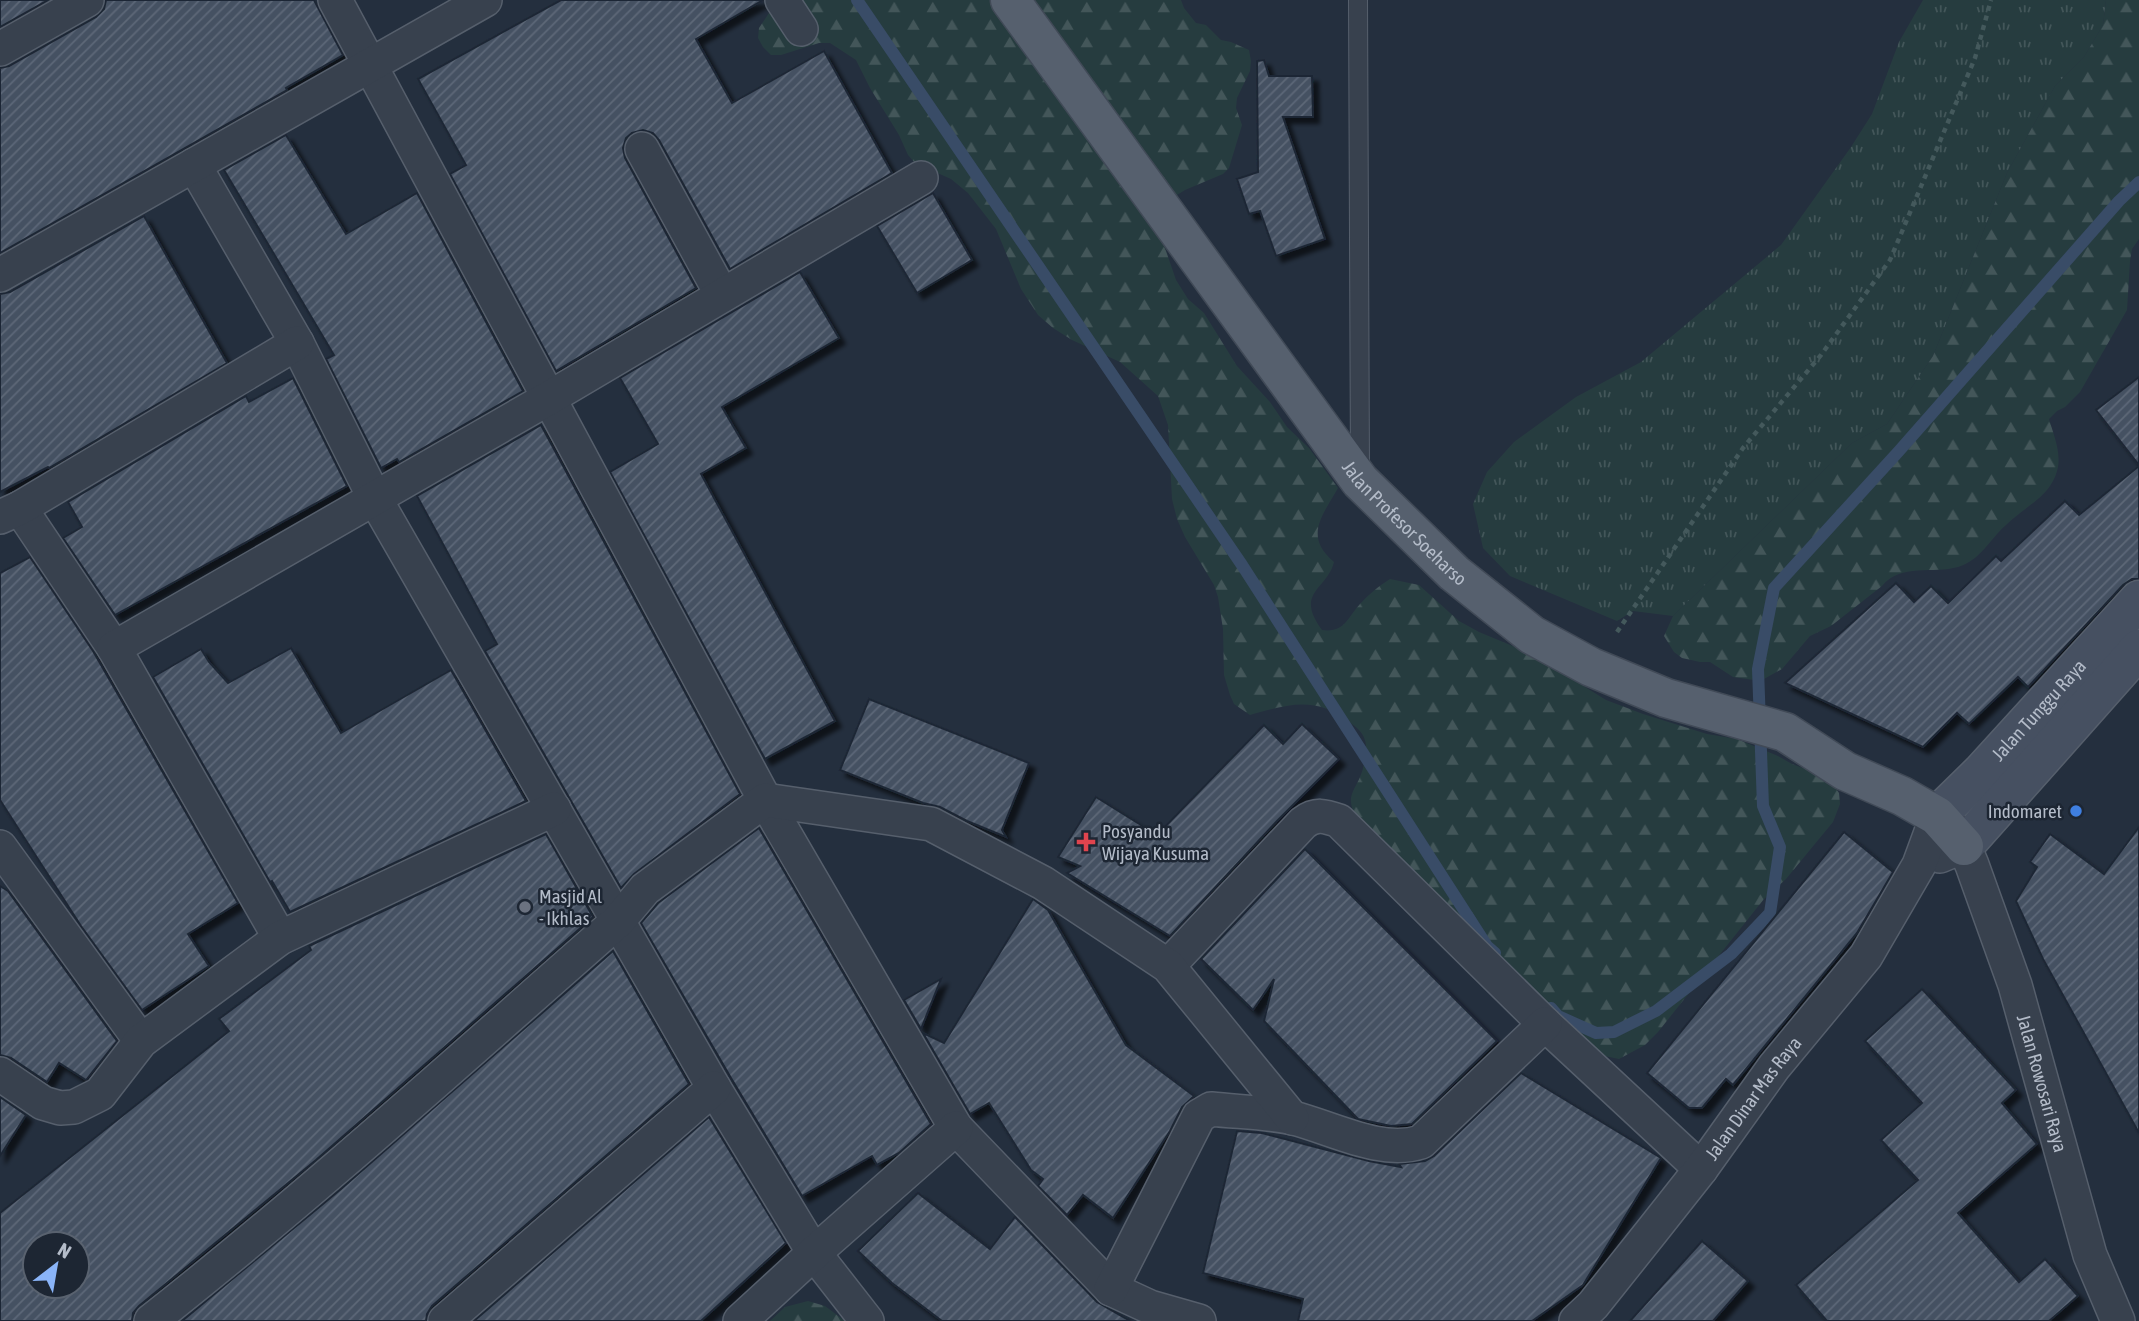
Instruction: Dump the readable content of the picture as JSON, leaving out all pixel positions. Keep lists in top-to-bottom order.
{
  "streets": {
    "main road": ["Jalan Profesor Soeharso", "Jalan Tunggu Raya"],
    "street": ["Jalan Rowosari Raya", "Jalan Dinar Mas Raya"]
  },
  "crossings": [
    ["Jalan Profesor Soeharso", "Jalan Tunggu Raya"],
    ["Jalan Profesor Soeharso", "Jalan Rowosari Raya"],
    ["Jalan Profesor Soeharso", "Jalan Dinar Mas Raya"],
    ["Jalan Tunggu Raya", "Jalan Rowosari Raya"],
    ["Jalan Tunggu Raya", "Jalan Dinar Mas Raya"]
  ],
  "places": {
    "other": ["Indomaret", "Masjid Al - Ikhlas"],
    "health": ["Posyandu Wijaya Kusuma"]
  },
  "north": "top right"
}
